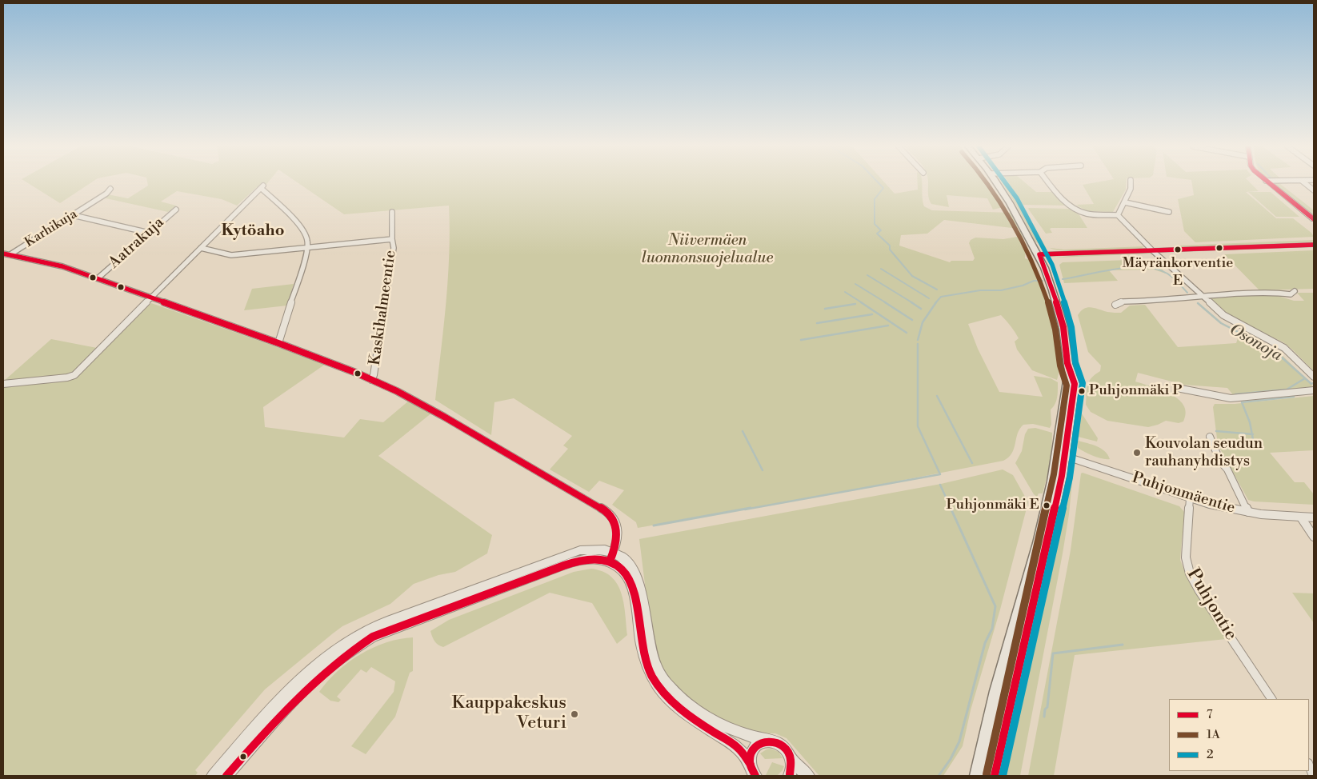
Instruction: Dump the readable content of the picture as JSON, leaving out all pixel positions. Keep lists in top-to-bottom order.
{
  "streets": {
    "street": [
      "Karhikuja",
      "Aatrakuja",
      "Kaskihalmeentie",
      "Puhjonmäentie",
      "Puhjontie"
    ]
  },
  "crossings": [
    ["Puhjonmäentie", "Puhjontie"]
  ],
  "districts": ["Kytöaho"],
  "water": ["Osonoja"],
  "parks": ["Niivermäen luonnonsuojelualue"],
  "places": [
    "Mäyränkorventie E",
    "Puhjonmäki P",
    "Kouvolan seudun rauhanyhdistys",
    "Puhjonmäki E",
    "Kauppakeskus Veturi"
  ],
  "lines": ["transit line 7", "transit line 1A", "transit line 2"],
  "legend": ["7", "1A", "2"]
}
